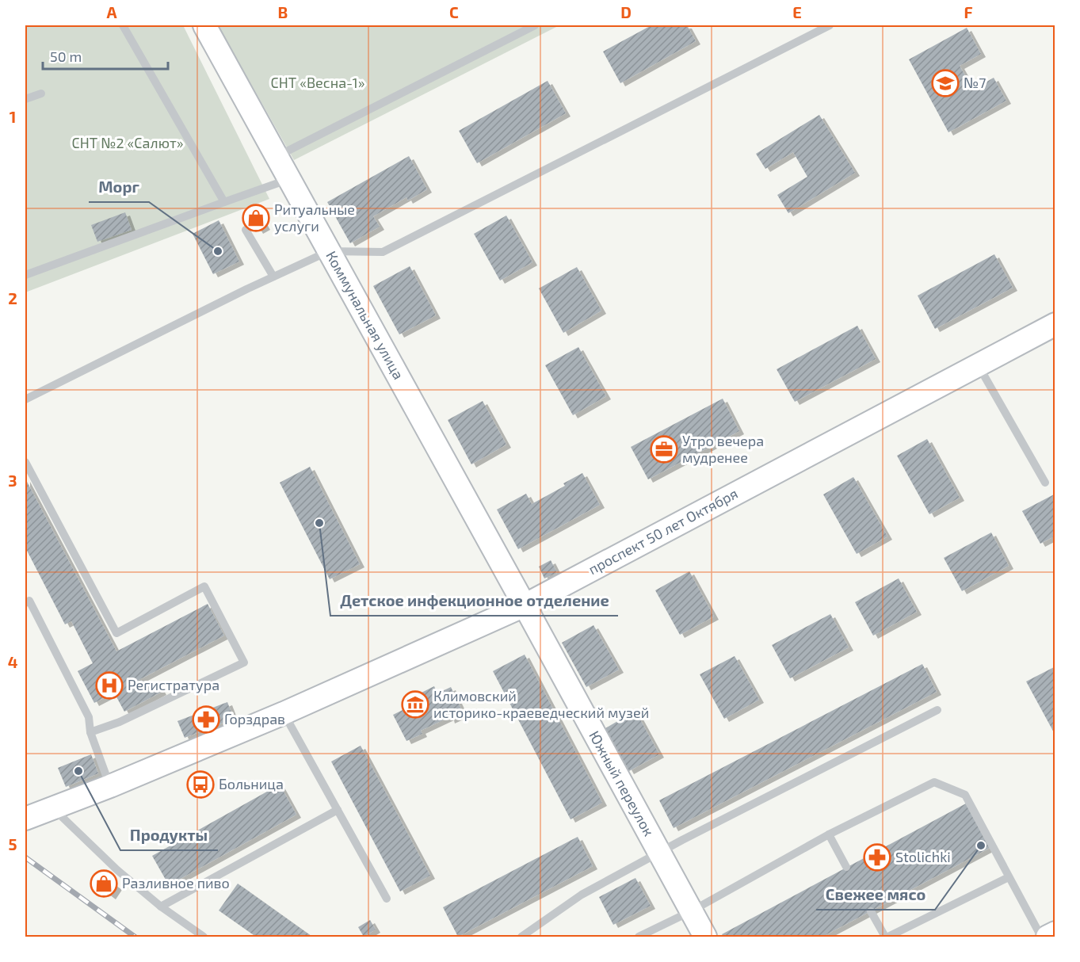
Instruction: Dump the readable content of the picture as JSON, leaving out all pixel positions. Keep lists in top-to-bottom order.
{
  "streets": {
    "main road": ["Коммунальная улица", "проспект 50 лет Октября", "Южный переулок"]
  },
  "crossings": [
    ["Коммунальная улица", "проспект 50 лет Октября"],
    ["Коммунальная улица", "Южный переулок"],
    ["проспект 50 лет Октября", "Южный переулок"]
  ],
  "parks": ["СНТ «Весна-1»", "СНТ №2 «Салют»"],
  "places": {
    "school or university": ["№7"],
    "shop": ["Ритуальные услуги", "Разливное пиво"],
    "other": [
      "Морг",
      "Детское инфекционное отделение",
      "Продукты",
      "Свежее мясо"
    ],
    "office": ["Утро вечера мудренее"],
    "hospital": ["Регистратура"],
    "museum": ["Климовский историко-краеведческий музей"],
    "pharmacy": ["Горздрав", "Stolichki"],
    "bus stop": ["Больница"]
  },
  "scale_bar": "50 m",
  "grid": {
    "columns": [
      "A",
      "B",
      "C",
      "D",
      "E",
      "F"
    ],
    "rows": [
      "1",
      "2",
      "3",
      "4",
      "5"
    ]
  }
}
